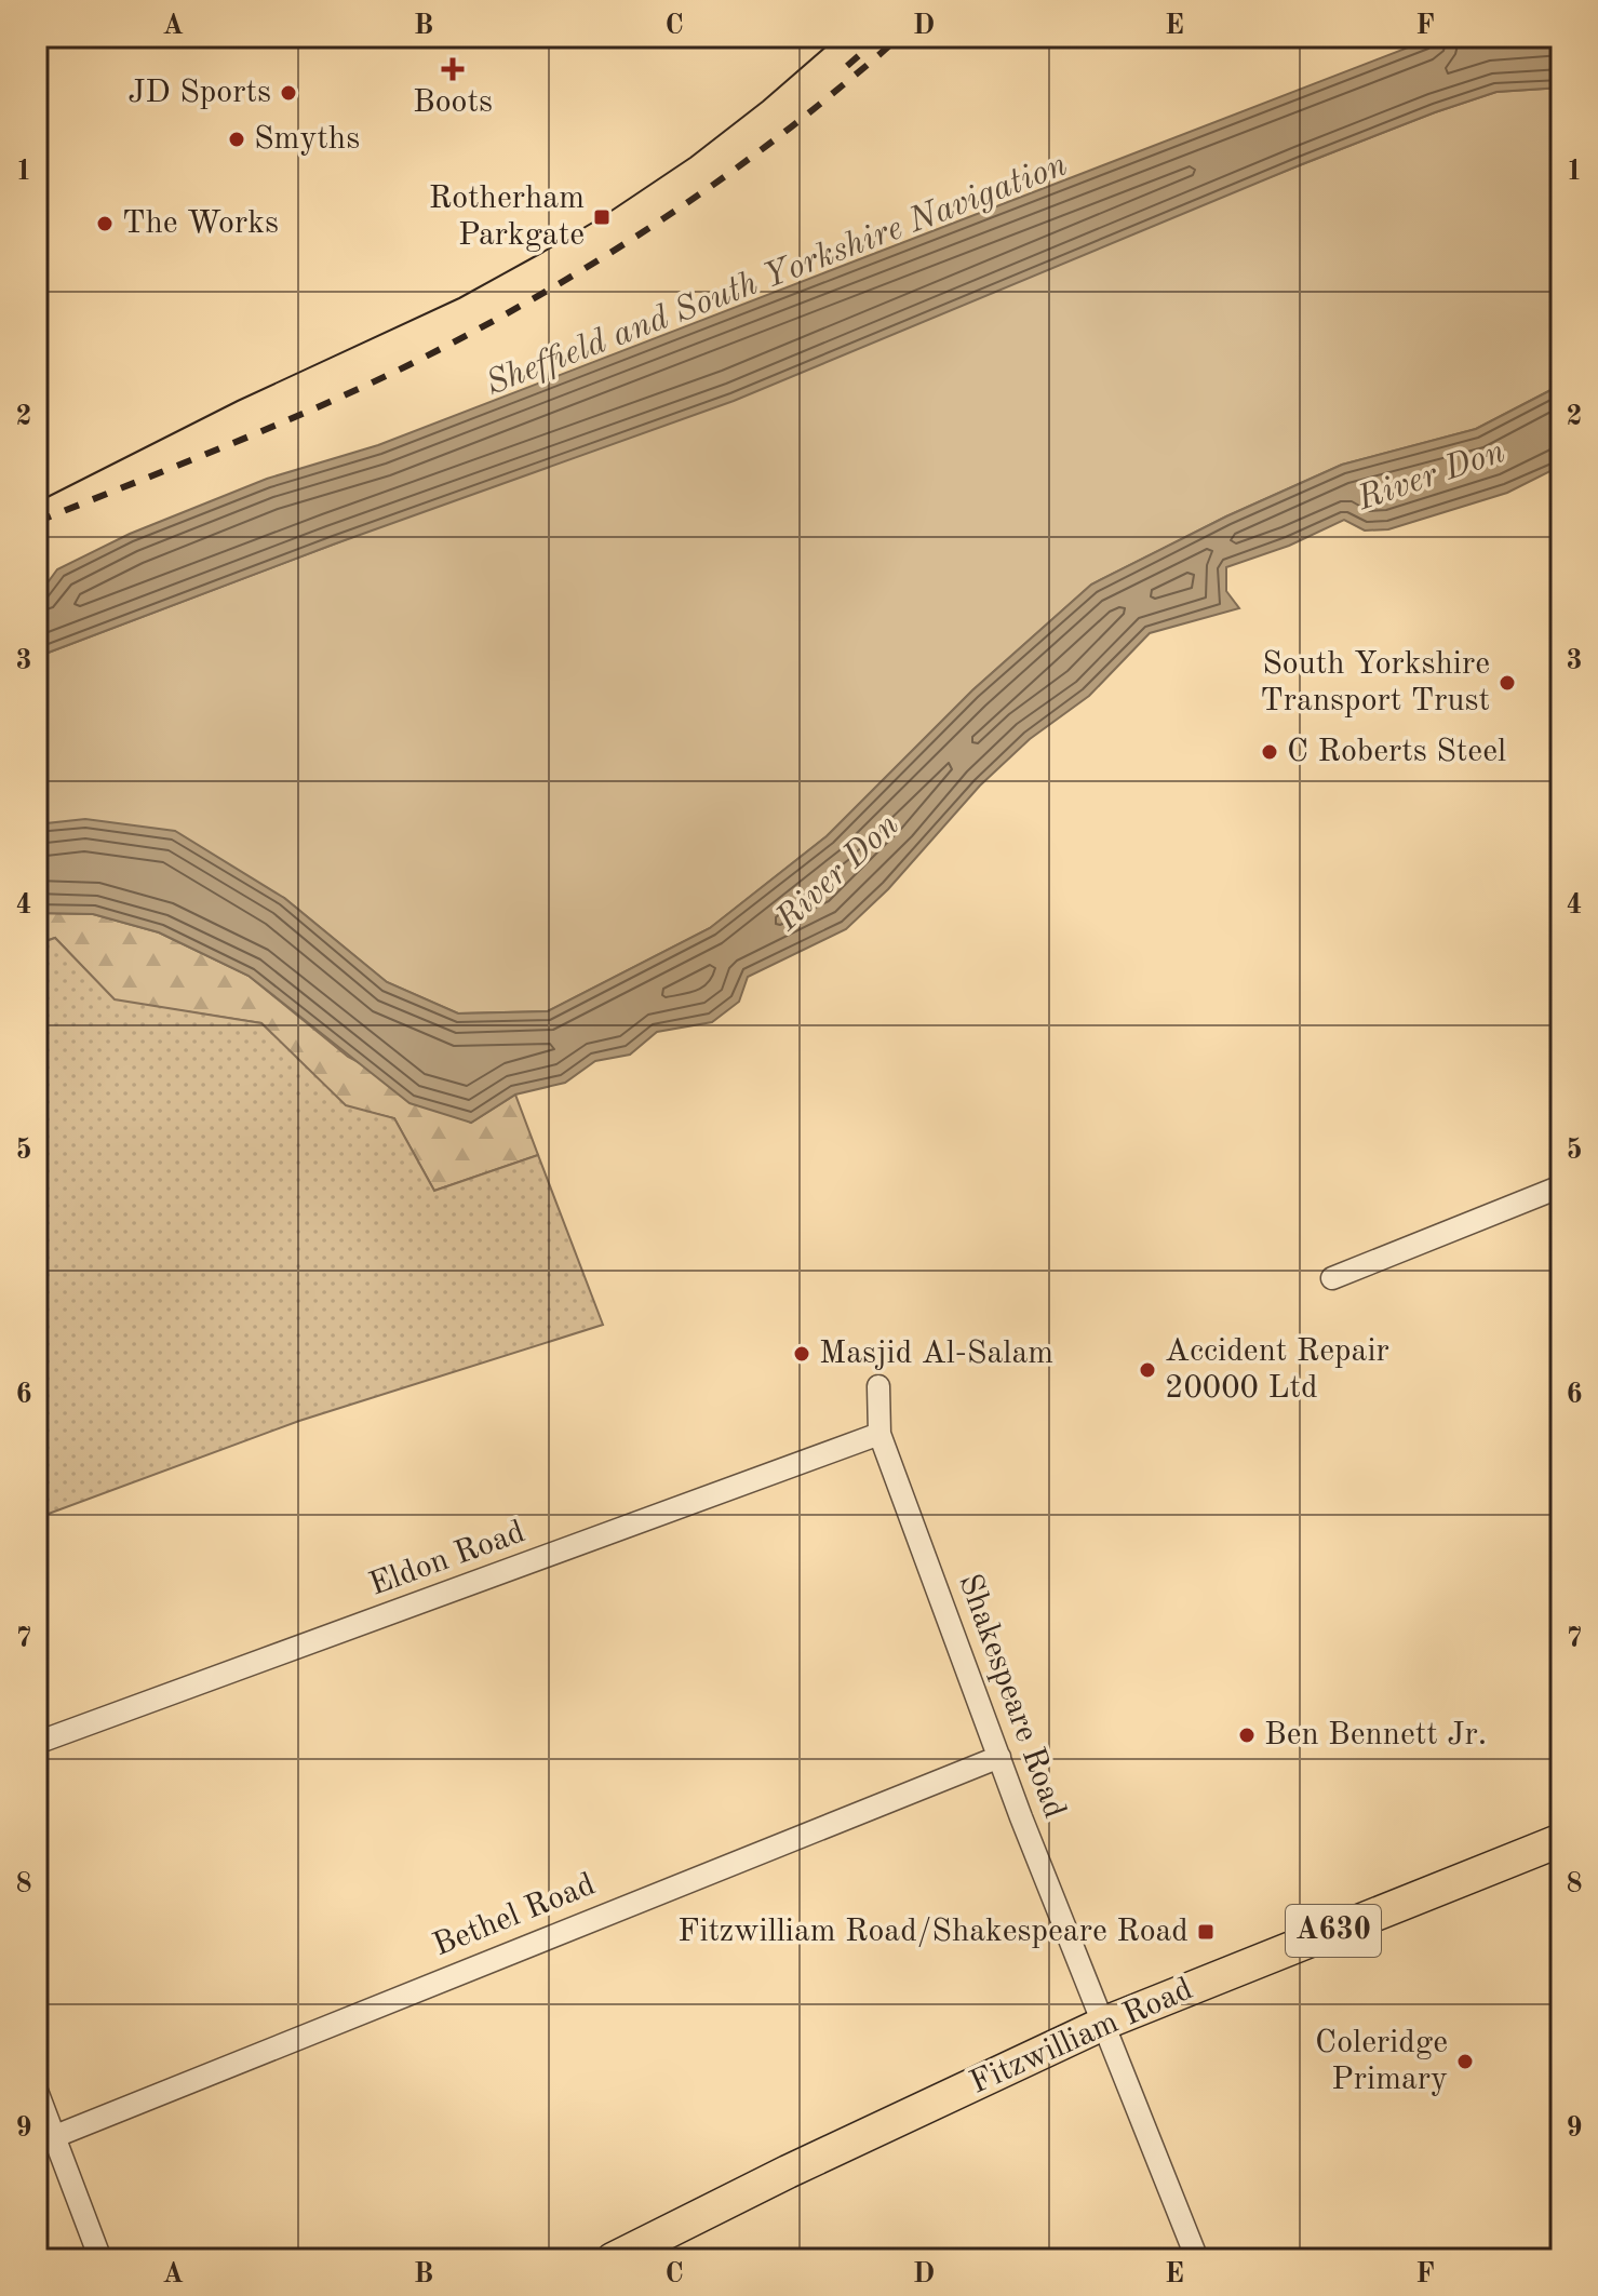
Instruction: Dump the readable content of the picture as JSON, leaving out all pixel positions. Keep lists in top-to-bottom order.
{
  "streets": {
    "main road": ["A630", "Fitzwilliam Road"],
    "street": ["Eldon Road", "Shakespeare Road", "Bethel Road"]
  },
  "crossings": [
    ["Eldon Road", "Shakespeare Road"],
    ["Shakespeare Road", "Bethel Road"],
    ["Shakespeare Road", "Fitzwilliam Road"]
  ],
  "water": ["Sheffield and South Yorkshire Navigation", "River Don"],
  "places": {
    "health": ["Boots"],
    "other": [
      "JD Sports",
      "Smyths",
      "The Works",
      "South Yorkshire Transport Trust",
      "C Roberts Steel",
      "Masjid Al-Salam",
      "Accident Repair 20000 Ltd",
      "Ben Bennett Jr.",
      "Coleridge Primary"
    ],
    "transit": ["Rotherham Parkgate", "Fitzwilliam Road/Shakespeare Road"]
  },
  "grid": {
    "columns": [
      "A",
      "B",
      "C",
      "D",
      "E",
      "F"
    ],
    "rows": [
      "1",
      "2",
      "3",
      "4",
      "5",
      "6",
      "7",
      "8",
      "9"
    ]
  }
}
